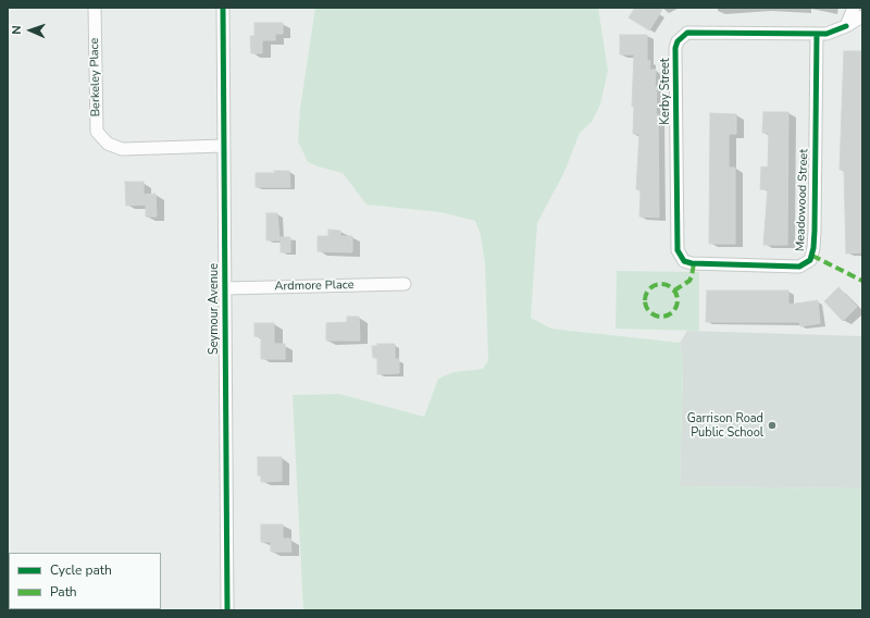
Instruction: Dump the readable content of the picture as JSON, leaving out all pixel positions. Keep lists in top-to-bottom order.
{
  "streets": {
    "street": [
      "Berkeley Place",
      "Kerby Street",
      "Meadowood Street",
      "Ardmore Place",
      "Seymour Avenue"
    ]
  },
  "crossings": [
    ["Berkeley Place", "Seymour Avenue"],
    ["Kerby Street", "Meadowood Street"],
    ["Ardmore Place", "Seymour Avenue"]
  ],
  "places": ["Garrison Road Public School"],
  "legend": ["Cycle path", "Path"],
  "north": "left"
}
